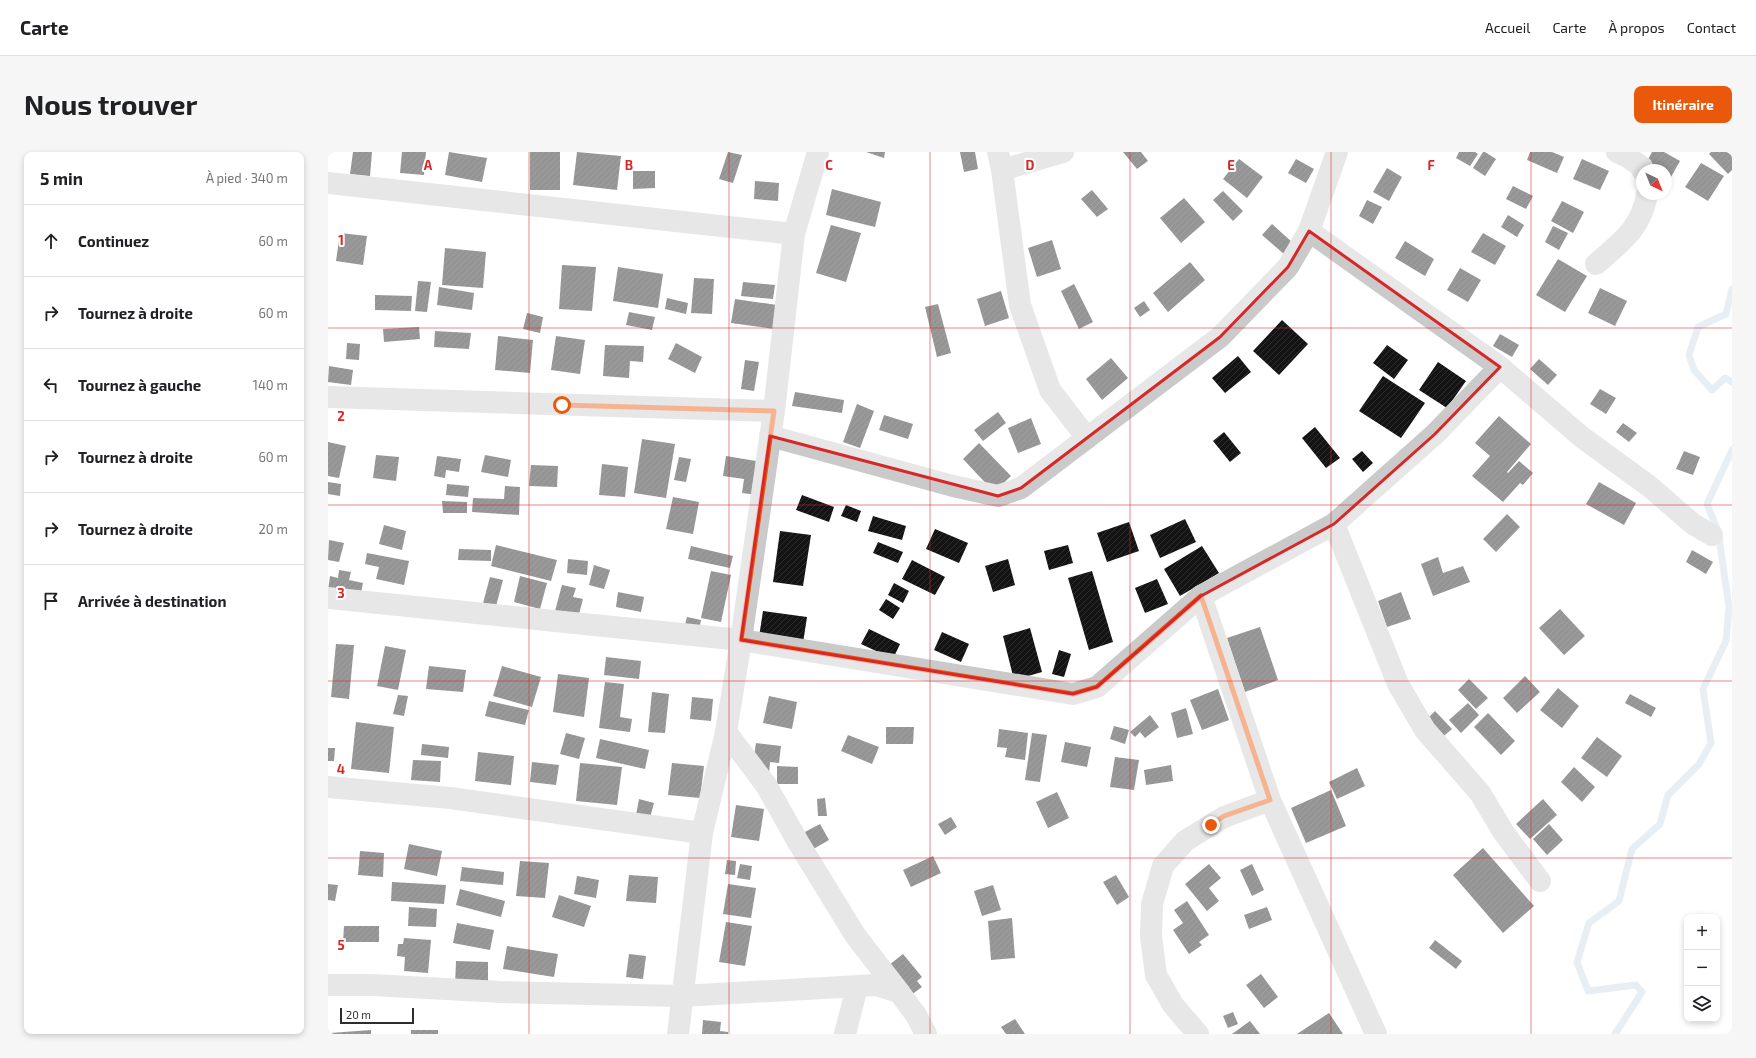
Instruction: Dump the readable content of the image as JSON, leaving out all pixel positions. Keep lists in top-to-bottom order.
{
  "scale_bar": "20 m",
  "north": "bottom right",
  "page": {
    "header": "Carte",
    "nav": [
      "Accueil",
      "Carte",
      "À propos",
      "Contact"
    ],
    "buttons": "Itinéraire",
    "title": "Nous trouver",
    "heading": ["5 min", "À pied · 340 m"],
    "list": [
      ["Continuez", "60 m"],
      ["Tournez à droite", "60 m"],
      ["Tournez à gauche", "140 m"],
      ["Tournez à droite", "60 m"],
      ["Tournez à droite", "20 m"],
      "Arrivée à destination"
    ],
    "map_buttons": ["+", "−"],
    "scale": "20 m"
  },
  "grid": {
    "columns": [
      "A",
      "B",
      "C",
      "D",
      "E",
      "F"
    ],
    "rows": [
      "1",
      "2",
      "3",
      "4",
      "5"
    ]
  }
}
